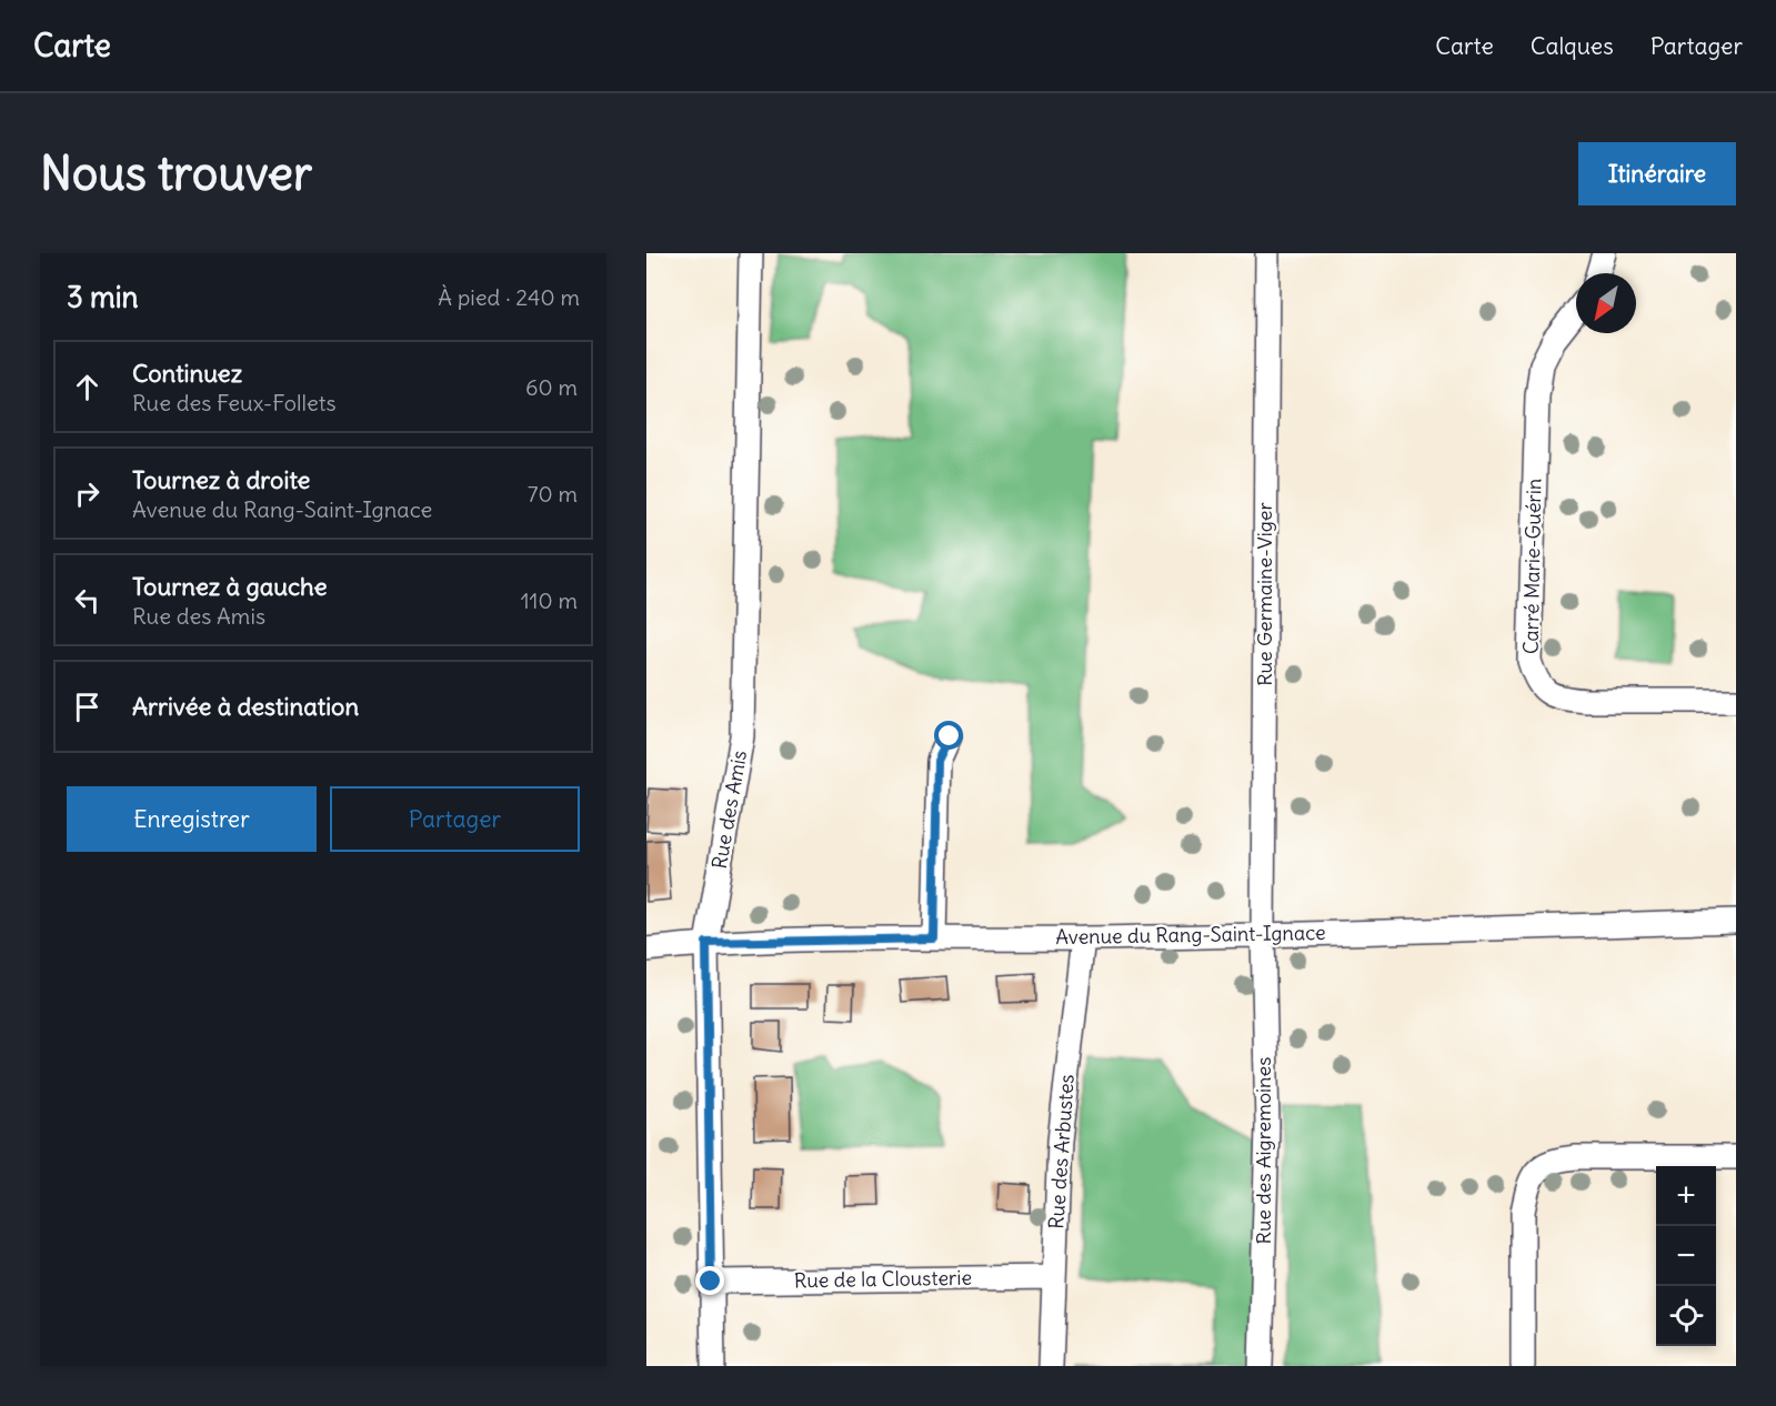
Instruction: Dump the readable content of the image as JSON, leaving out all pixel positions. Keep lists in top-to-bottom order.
{
  "streets": {
    "street": [
      "Carré Marie-Guérin",
      "Rue Germaine-Viger",
      "Rue des Amis",
      "Avenue du Rang-Saint-Ignace",
      "Rue des Aigremoines",
      "Rue des Arbustes",
      "Rue de la Clousterie"
    ]
  },
  "crossings": [
    ["Rue Germaine-Viger", "Avenue du Rang-Saint-Ignace"],
    ["Rue Germaine-Viger", "Rue des Aigremoines"],
    ["Rue des Amis", "Avenue du Rang-Saint-Ignace"],
    ["Rue des Amis", "Rue de la Clousterie"],
    ["Avenue du Rang-Saint-Ignace", "Rue des Aigremoines"],
    ["Avenue du Rang-Saint-Ignace", "Rue des Arbustes"],
    ["Rue des Arbustes", "Rue de la Clousterie"]
  ],
  "north": "bottom left",
  "page": {
    "header": "Carte",
    "nav": ["Carte", "Calques", "Partager"],
    "buttons": [
      "Itinéraire",
      ["Enregistrer", "Partager"]
    ],
    "title": "Nous trouver",
    "heading": ["3 min", "À pied · 240 m"],
    "list": [
      ["Continuez", "Rue des Feux-Follets", "60 m"],
      ["Tournez à droite", "Avenue du Rang-Saint-Ignace", "70 m"],
      ["Tournez à gauche", "Rue des Amis", "110 m"],
      "Arrivée à destination"
    ],
    "map_buttons": ["+", "−"]
  }
}
